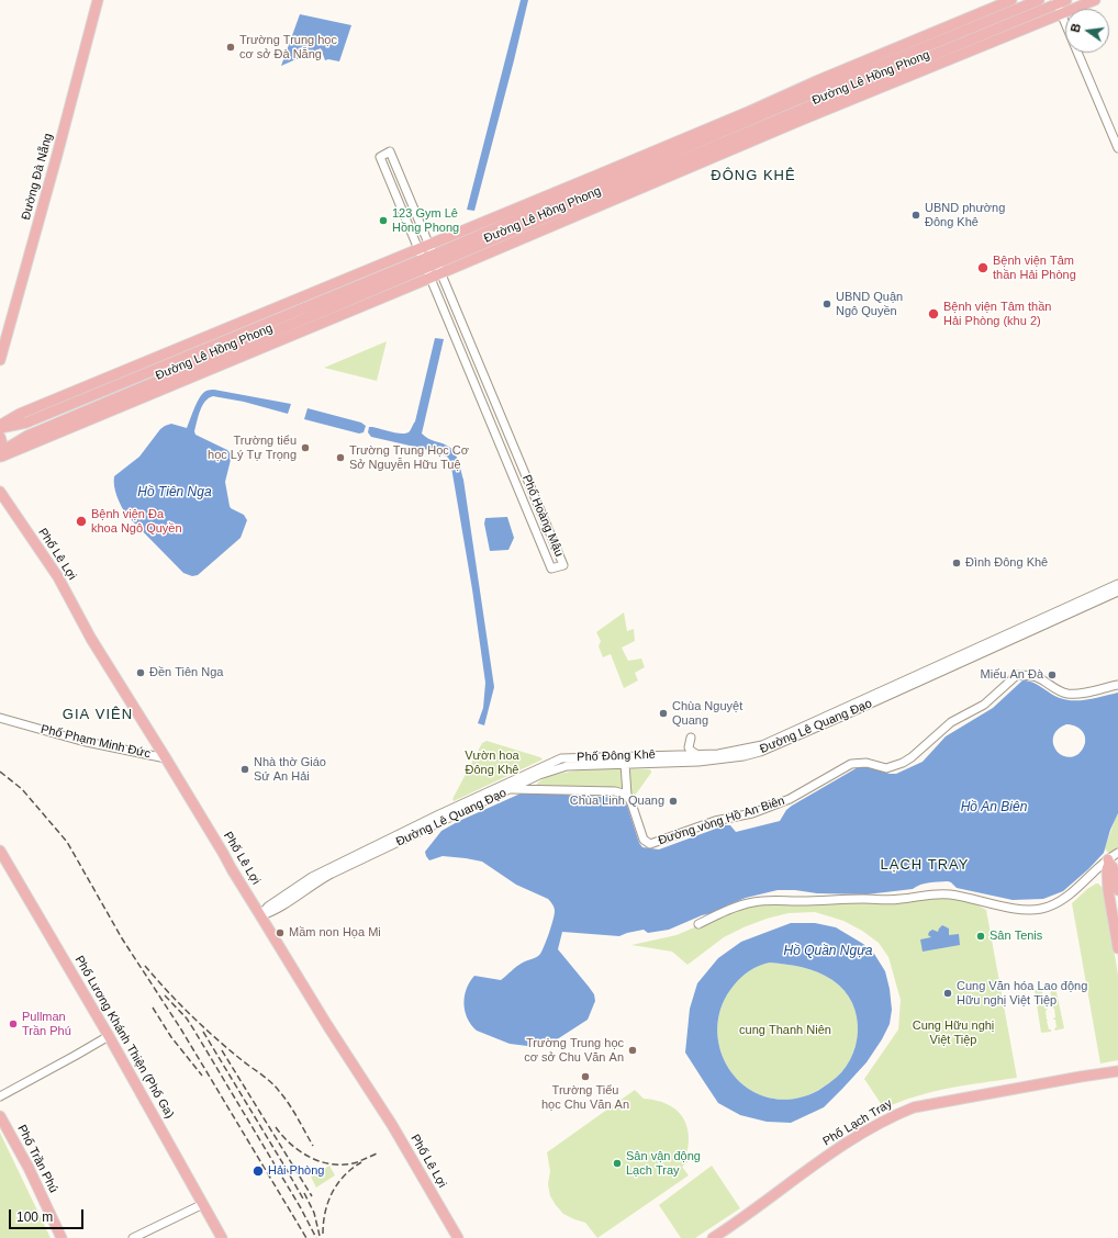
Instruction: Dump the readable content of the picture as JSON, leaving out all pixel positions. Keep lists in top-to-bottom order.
{
  "streets": {
    "main road": [
      "Đường Lê Hồng Phong",
      "Đường Đà Nẵng",
      "Phố Lê Lợi",
      "Phố Lương Khánh Thiện (Phố Ga)",
      "Phố Lạch Tray",
      "Phố Trần Phú"
    ],
    "street": [
      "Phố Hoàng Mậu",
      "Đường Lê Quang Đạo",
      "Phố Phạm Minh Đức",
      "Phố Đông Khê",
      "Đường vòng Hồ An Biên"
    ]
  },
  "crossings": [
    ["Đường Lê Hồng Phong", "Phố Hoàng Mậu"],
    ["Phố Lê Lợi", "Đường Lê Quang Đạo"],
    ["Phố Lê Lợi", "Phố Phạm Minh Đức"],
    ["Đường Lê Quang Đạo", "Phố Đông Khê"],
    ["Đường Lê Quang Đạo", "Đường vòng Hồ An Biên"]
  ],
  "districts": ["ĐÔNG KHÊ", "GIA VIÊN", "LẠCH TRAY"],
  "water": ["Hồ Tiên Nga", "Hồ An Biên", "Hồ Quần Ngựa"],
  "parks": ["Vườn hoa Đông Khê", "Cung Hữu nghị Việt Tiệp", "cung Thanh Niên"],
  "places": [
    "Trường Trung học cơ sở Đà Nẵng",
    "UBND phường Đông Khê",
    "123 Gym Lê Hồng Phong",
    "Bệnh viện Tâm thần Hải Phòng",
    "UBND Quận Ngô Quyền",
    "Bệnh viện Tâm thần Hải Phòng (khu 2)",
    "Trường tiểu học Lý Tự Trọng",
    "Trường Trung Học Cơ Sở Nguyễn Hữu Tuệ",
    "Bệnh viện Đa khoa Ngô Quyền",
    "Đình Đông Khê",
    "Đền Tiên Nga",
    "Miếu An Đà",
    "Chùa Nguyệt Quang",
    "Nhà thờ Giáo Sứ An Hải",
    "Chùa Linh Quang",
    "Mầm non Họa Mi",
    "Sân Tenis",
    "Cung Văn hóa Lao động Hữu nghị Việt Tiệp",
    "Pullman Trần Phú",
    "Trường Trung học cơ sở Chu Văn An",
    "Trường Tiểu học Chu Văn An",
    "Sân vận động Lạch Tray",
    "Hải Phòng"
  ],
  "scale_bar": "100 m",
  "north": "left"
}
